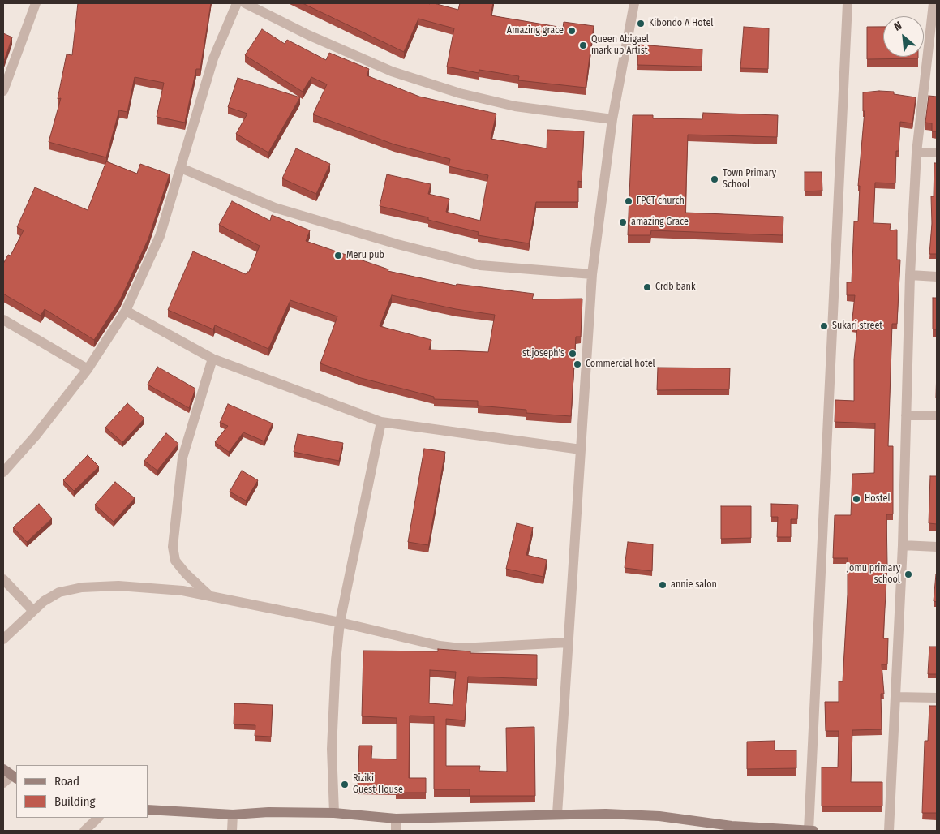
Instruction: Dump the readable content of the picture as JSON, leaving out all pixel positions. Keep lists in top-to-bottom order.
{
  "places": [
    "Kibondo A Hotel",
    "Amazing grace",
    "Queen Abigael mark up Artist",
    "Town Primary School",
    "FPCT church",
    "amazing Grace",
    "Meru pub",
    "Crdb bank",
    "Sukari street",
    "st.joseph's",
    "Commercial hotel",
    "Hostel",
    "Jomu primary school",
    "annie salon",
    "Riziki Guest House"
  ],
  "legend": ["Road", "Building"],
  "north": "top left"
}
